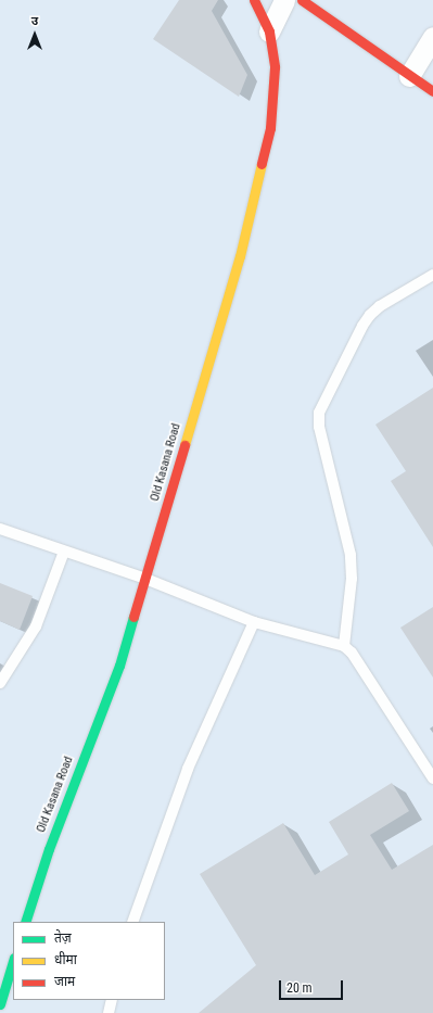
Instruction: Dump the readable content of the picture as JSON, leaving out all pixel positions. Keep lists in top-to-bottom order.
{
  "streets": {
    "street": ["Old Kasana Road"]
  },
  "legend": ["तेज़", "धीमा", "जाम"],
  "scale_bar": "20 m",
  "north": "top"
}
